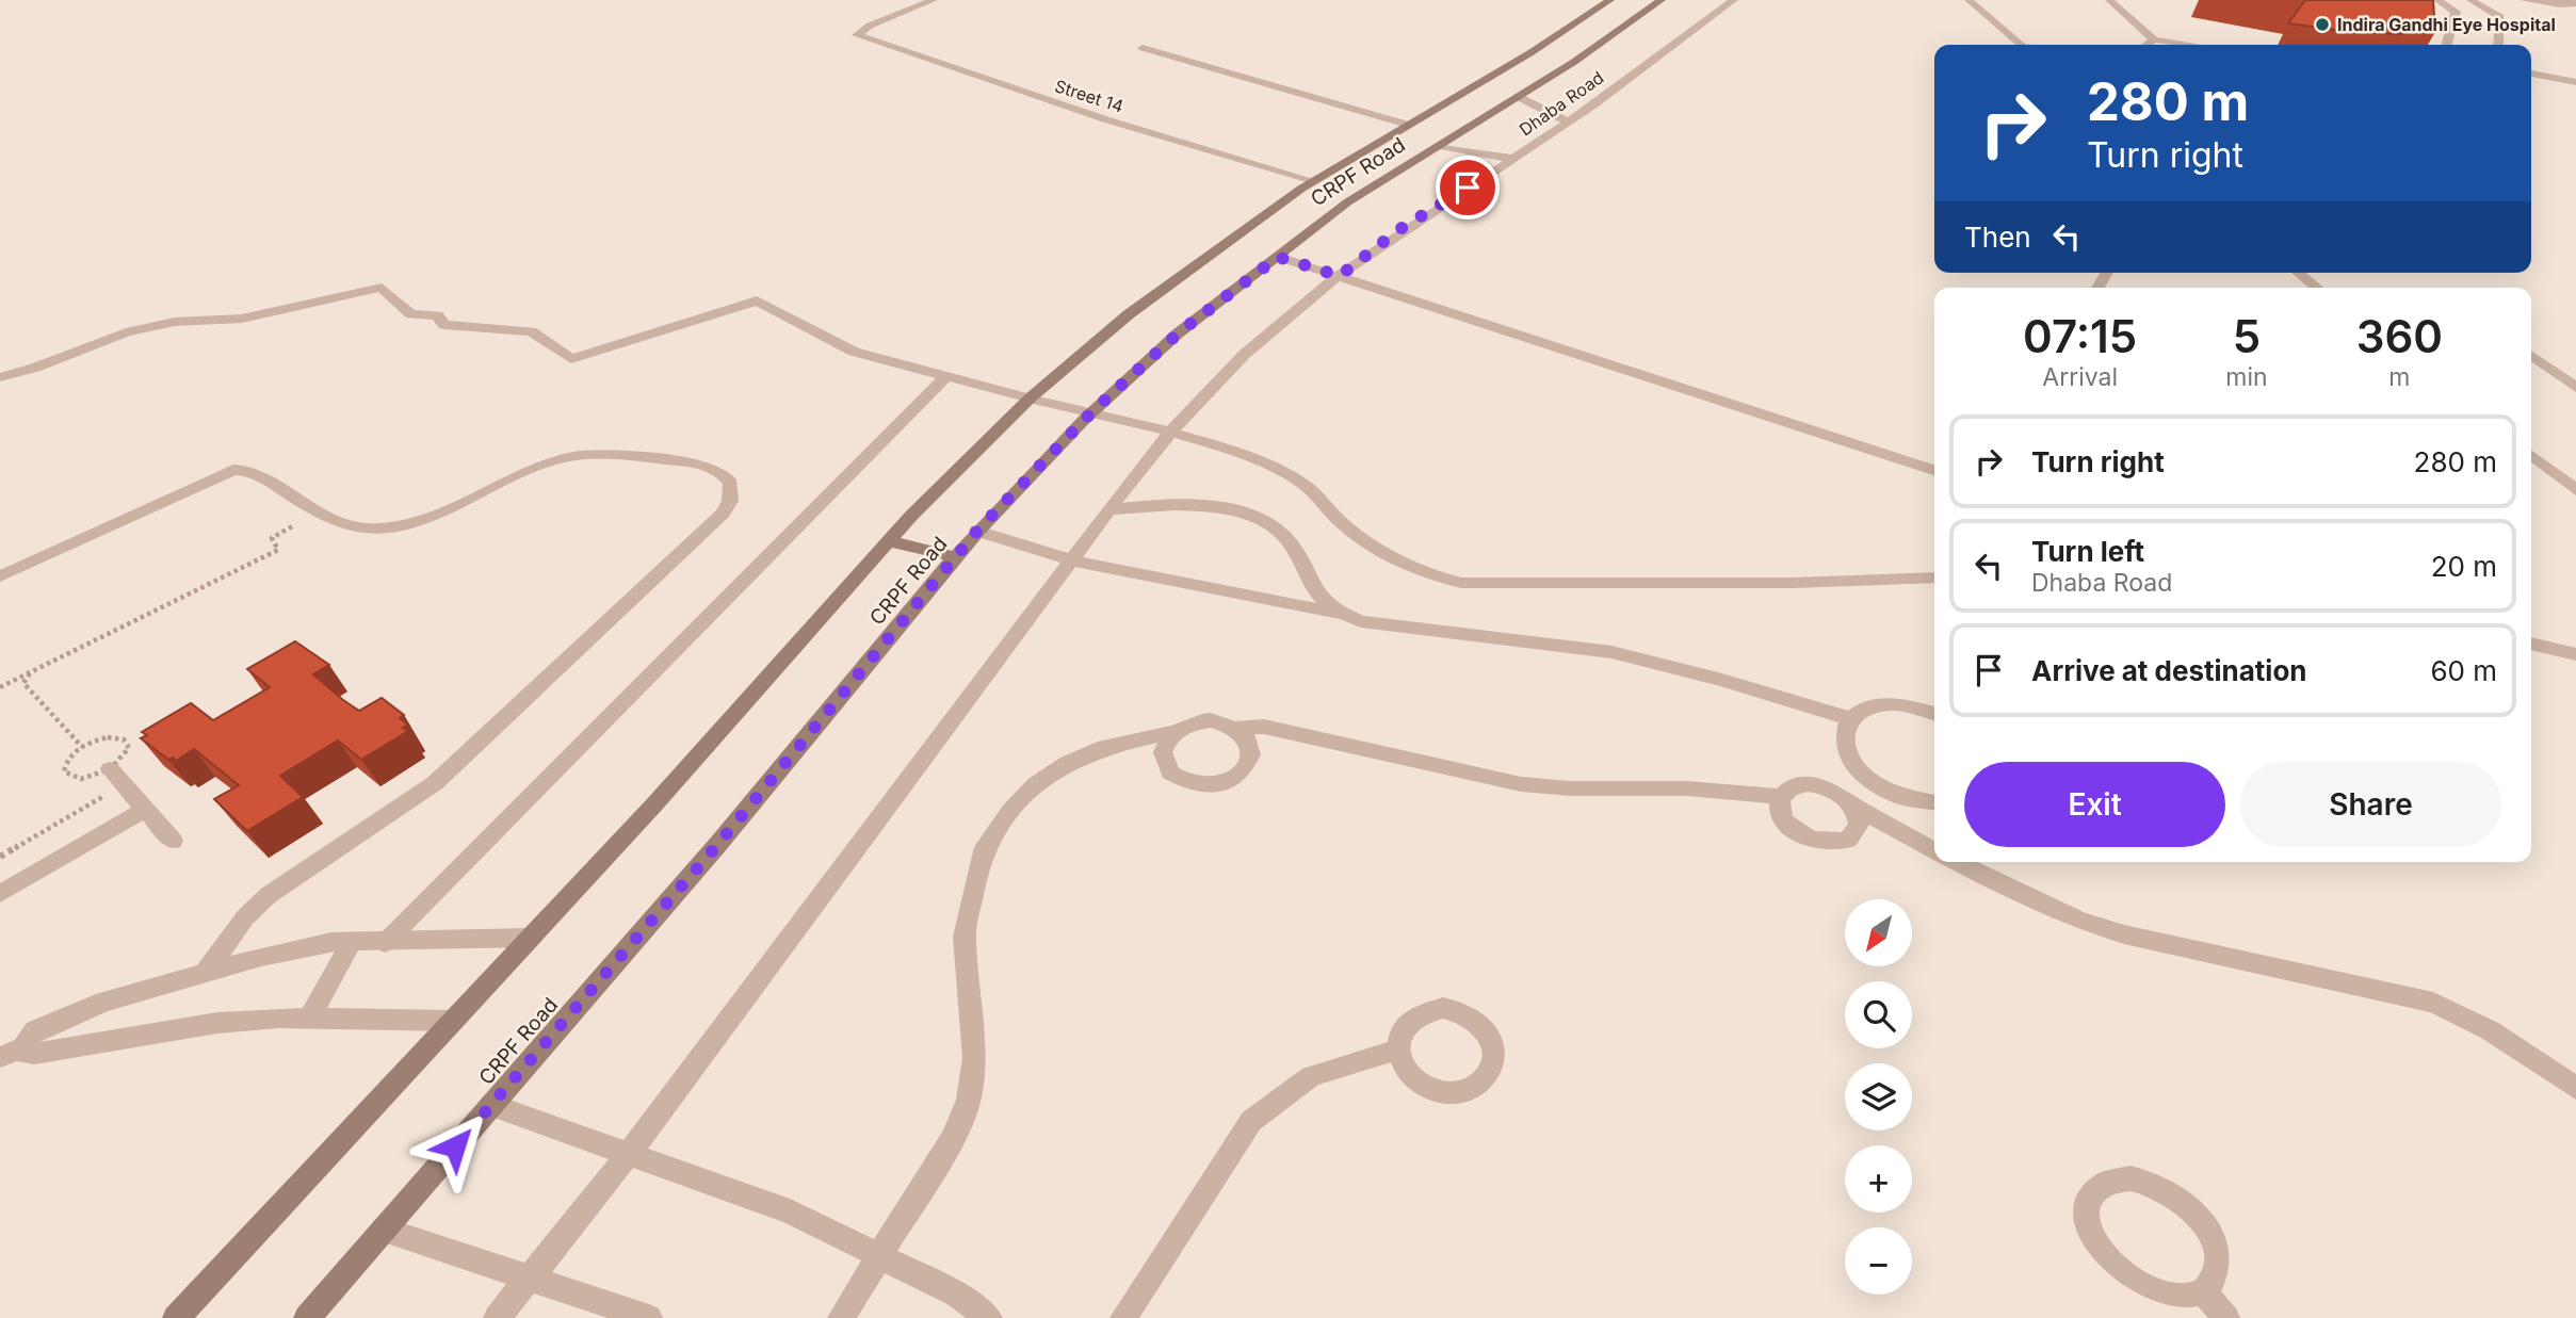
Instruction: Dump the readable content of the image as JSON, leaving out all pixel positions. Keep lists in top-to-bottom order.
{
  "streets": {
    "street": ["Street 14", "Dhaba Road", "CRPF Road"]
  },
  "places": ["Indira Gandhi Eye Hospital"],
  "north": "bottom left",
  "page": {
    "turn": ["280 m", "Turn right"],
    "then": "Then",
    "eta": [
      "07:15",
      "Arrival",
      "5",
      "min",
      "360",
      "m"
    ],
    "list": [
      {
        "name": "Turn right",
        "value": "280 m"
      },
      {
        "name": "Turn left",
        "note": "Dhaba Road",
        "value": "20 m"
      },
      {
        "name": "Arrive at destination",
        "value": "60 m"
      }
    ],
    "buttons": ["Exit", "Share"],
    "map_buttons": ["+", "−"]
  }
}
